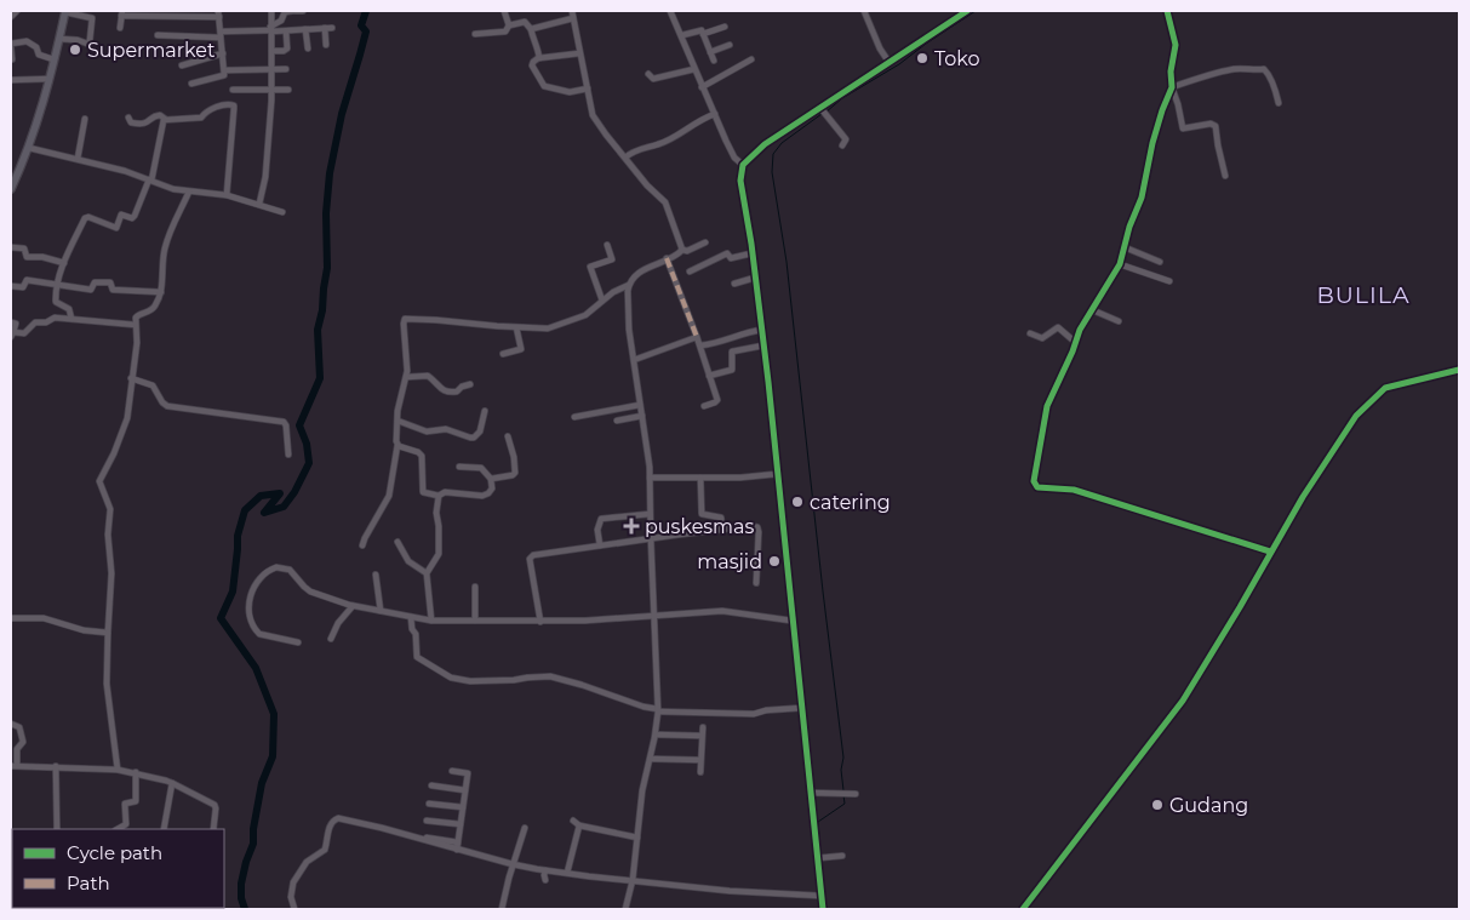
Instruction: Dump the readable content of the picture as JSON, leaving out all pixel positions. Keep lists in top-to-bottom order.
{
  "districts": ["BULILA"],
  "places": {
    "other": [
      "Supermarket",
      "Toko",
      "catering",
      "masjid",
      "Gudang"
    ],
    "health": ["puskesmas"]
  },
  "legend": ["Cycle path", "Path"]
}
